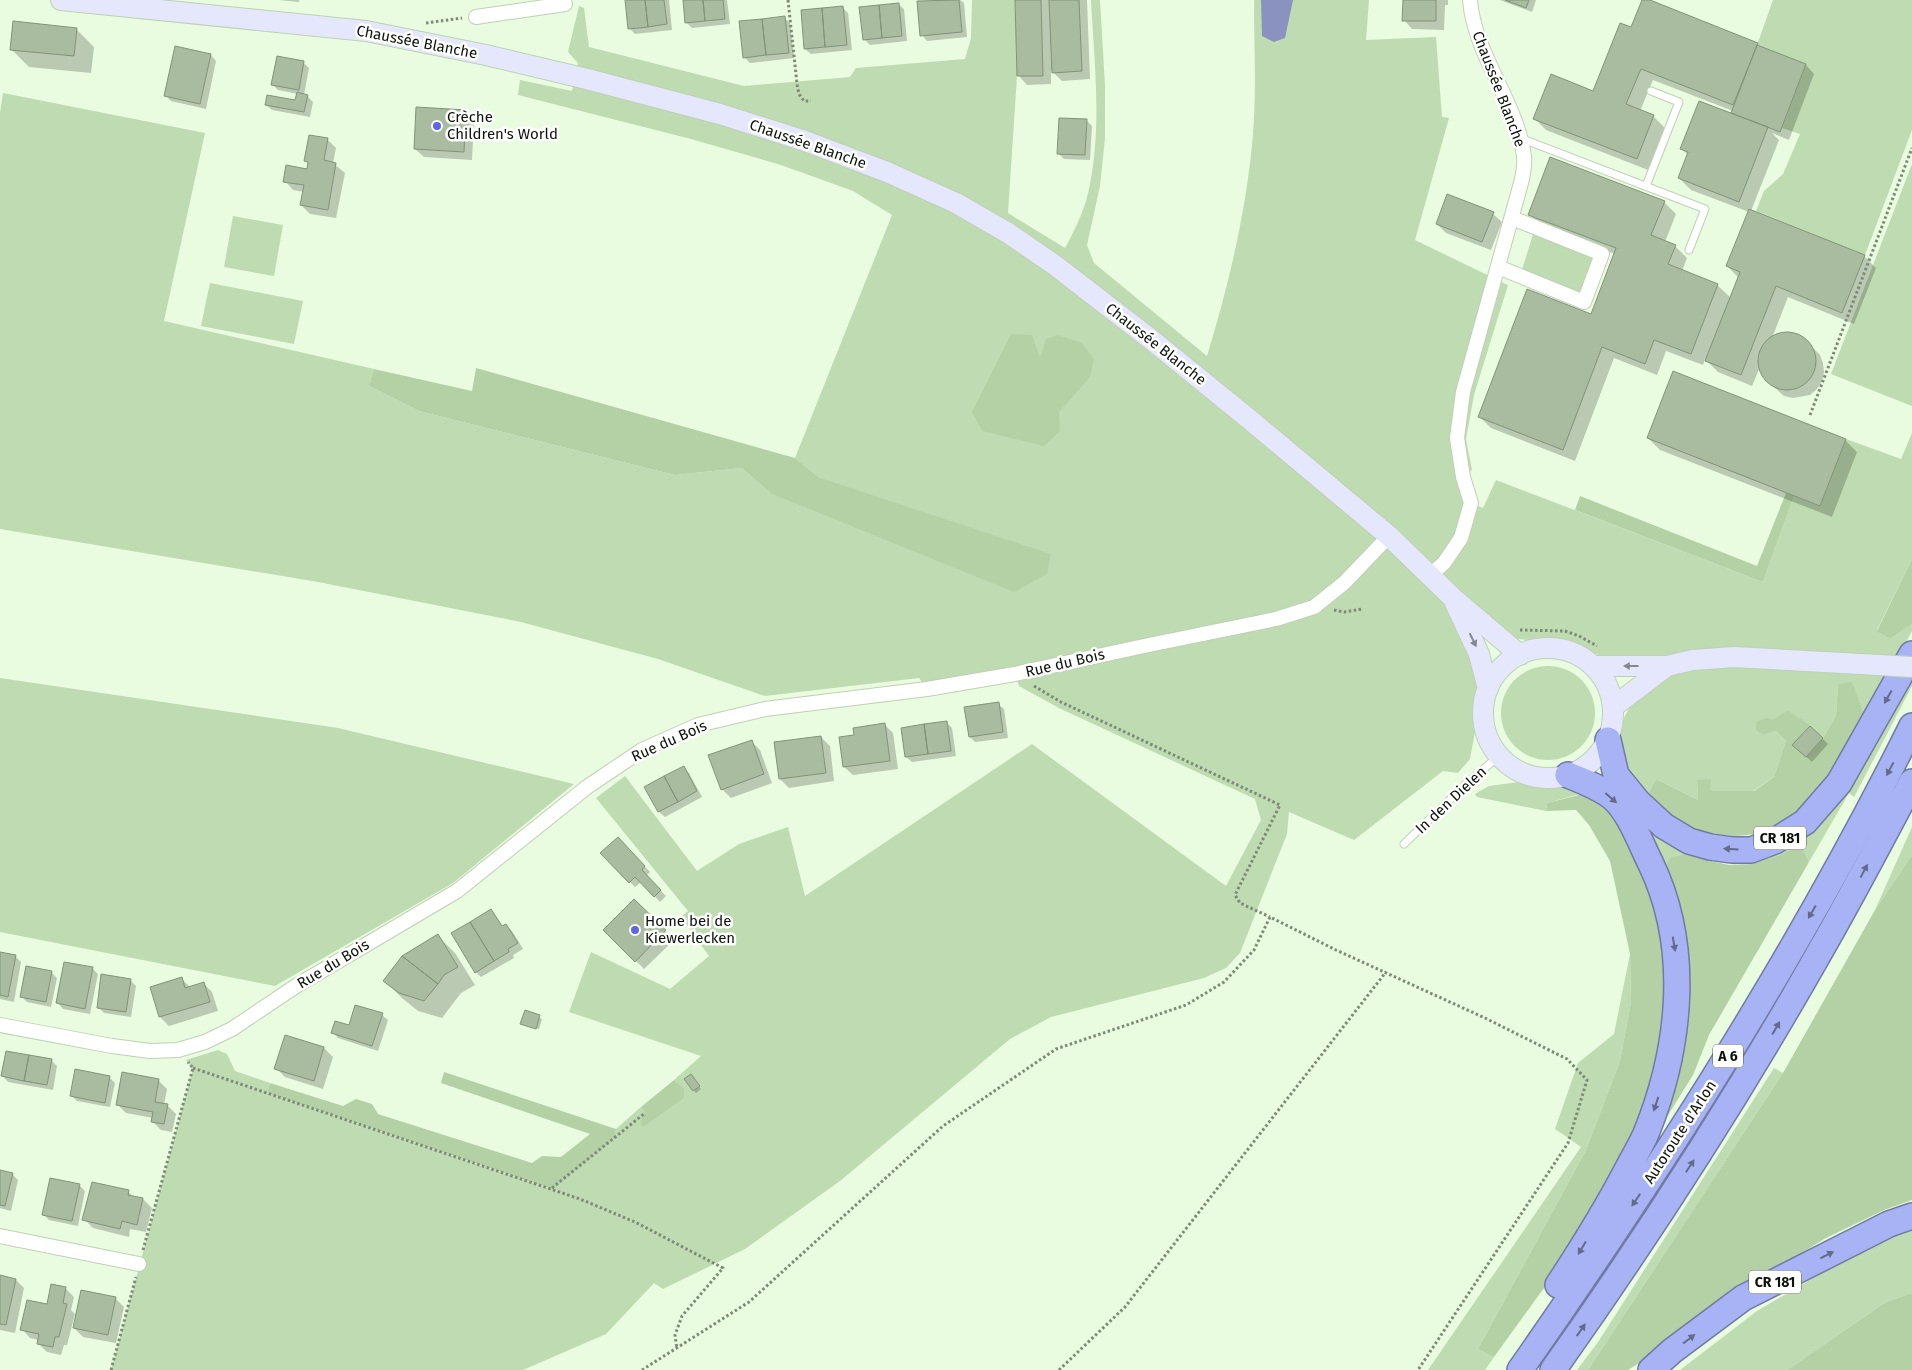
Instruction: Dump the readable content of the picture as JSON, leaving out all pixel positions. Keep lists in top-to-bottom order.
{
  "streets": {
    "highway": ["CR 181", "A 6", "Autoroute d'Arlon"],
    "main road": ["Chaussée Blanche"],
    "street": ["Rue du Bois"],
    "lane": ["In den Dielen"]
  },
  "crossings": [
    ["Chaussée Blanche", "Rue du Bois"],
    ["Chaussée Blanche", "In den Dielen"],
    ["Chaussée Blanche", "CR 181"],
    ["In den Dielen", "CR 181"]
  ],
  "places": ["Crèche Children's World", "Home bei de Kiewerlecken"]
}
